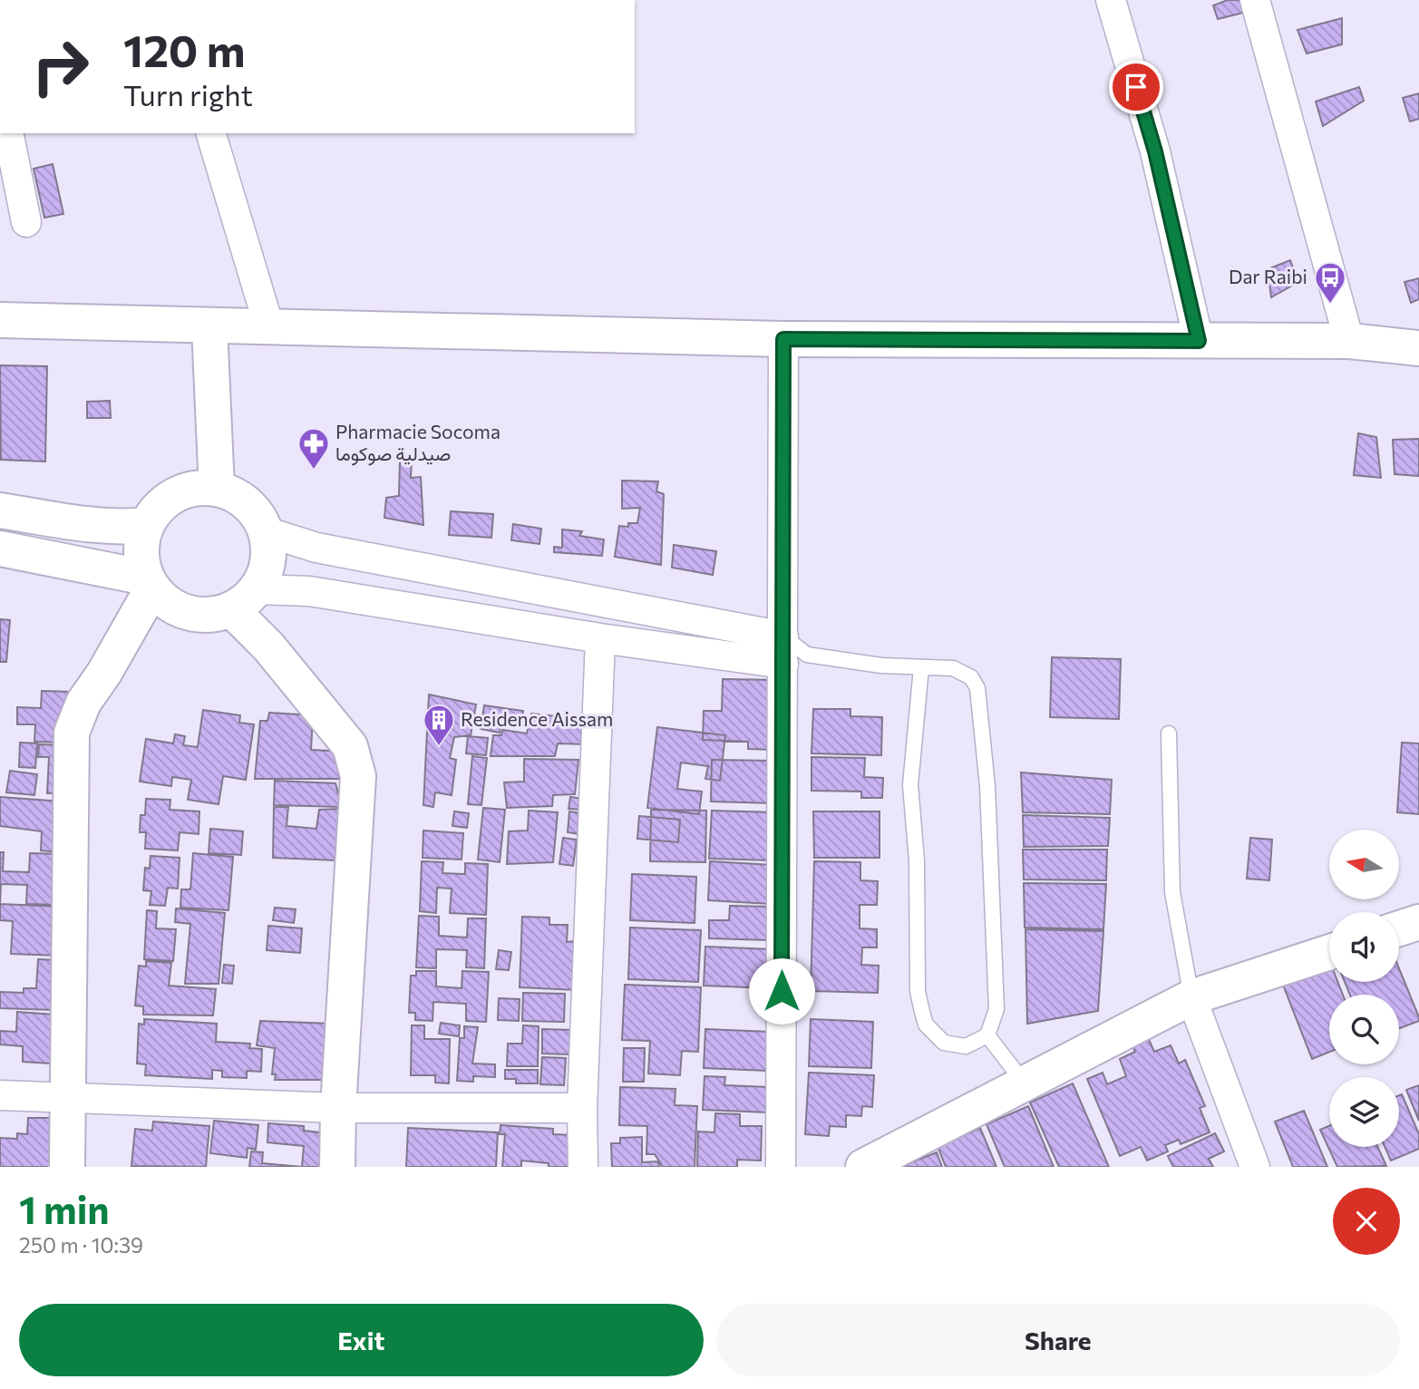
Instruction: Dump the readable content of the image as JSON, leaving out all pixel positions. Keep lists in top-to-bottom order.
{
  "places": {
    "bus stop": ["Dar Raibi"],
    "pharmacy": ["Pharmacie Socoma صيدلية صوكوما"],
    "building": ["Residence Aissam"]
  },
  "north": "left",
  "page": {
    "turn": ["120 m", "Turn right"],
    "heading": ["1 min", "250 m · 10:39"],
    "buttons": ["Exit", "Share"]
  }
}
